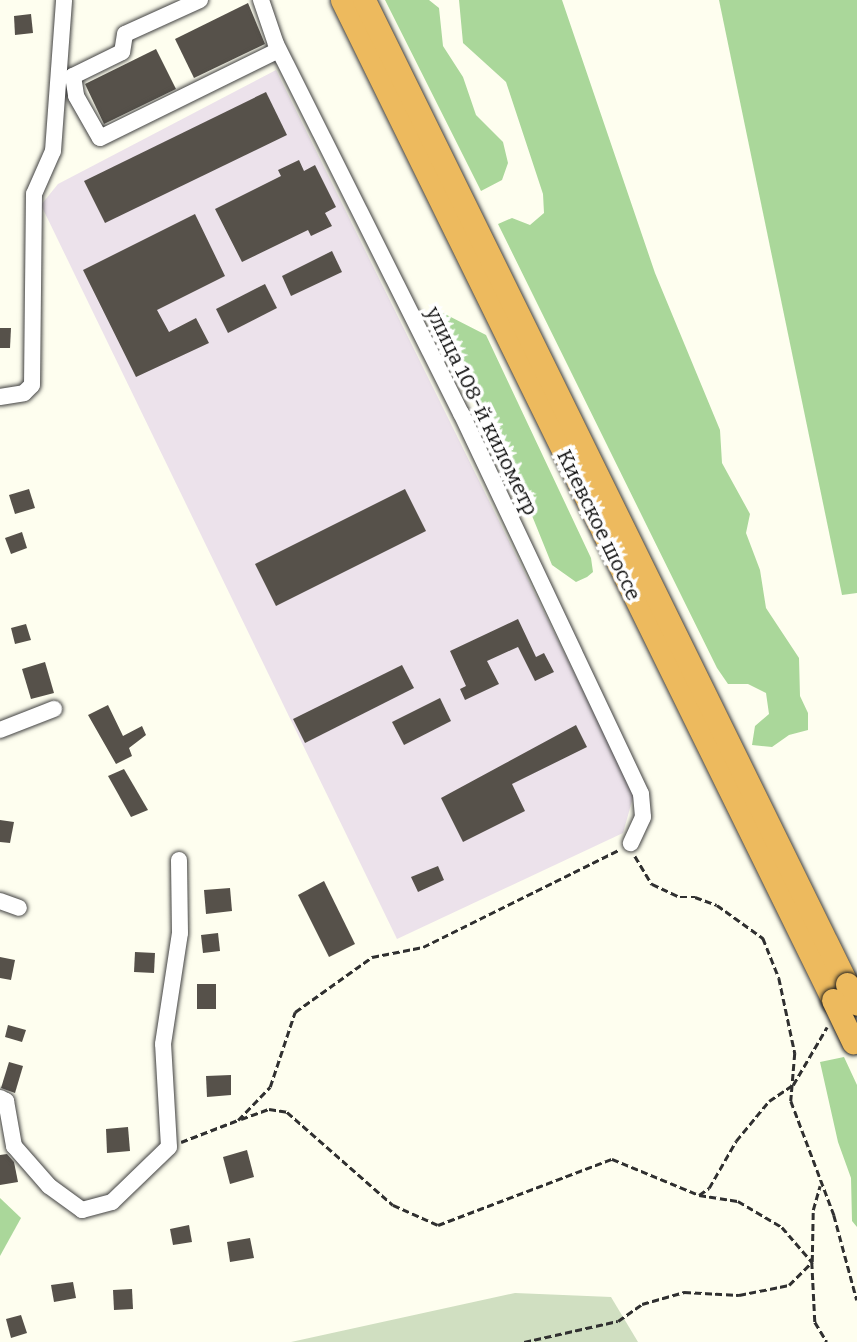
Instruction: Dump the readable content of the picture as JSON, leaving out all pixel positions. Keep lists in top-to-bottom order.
{
  "streets": {
    "highway": ["Киевское шоссе"],
    "street": ["улица 108-й километр"]
  }
}
